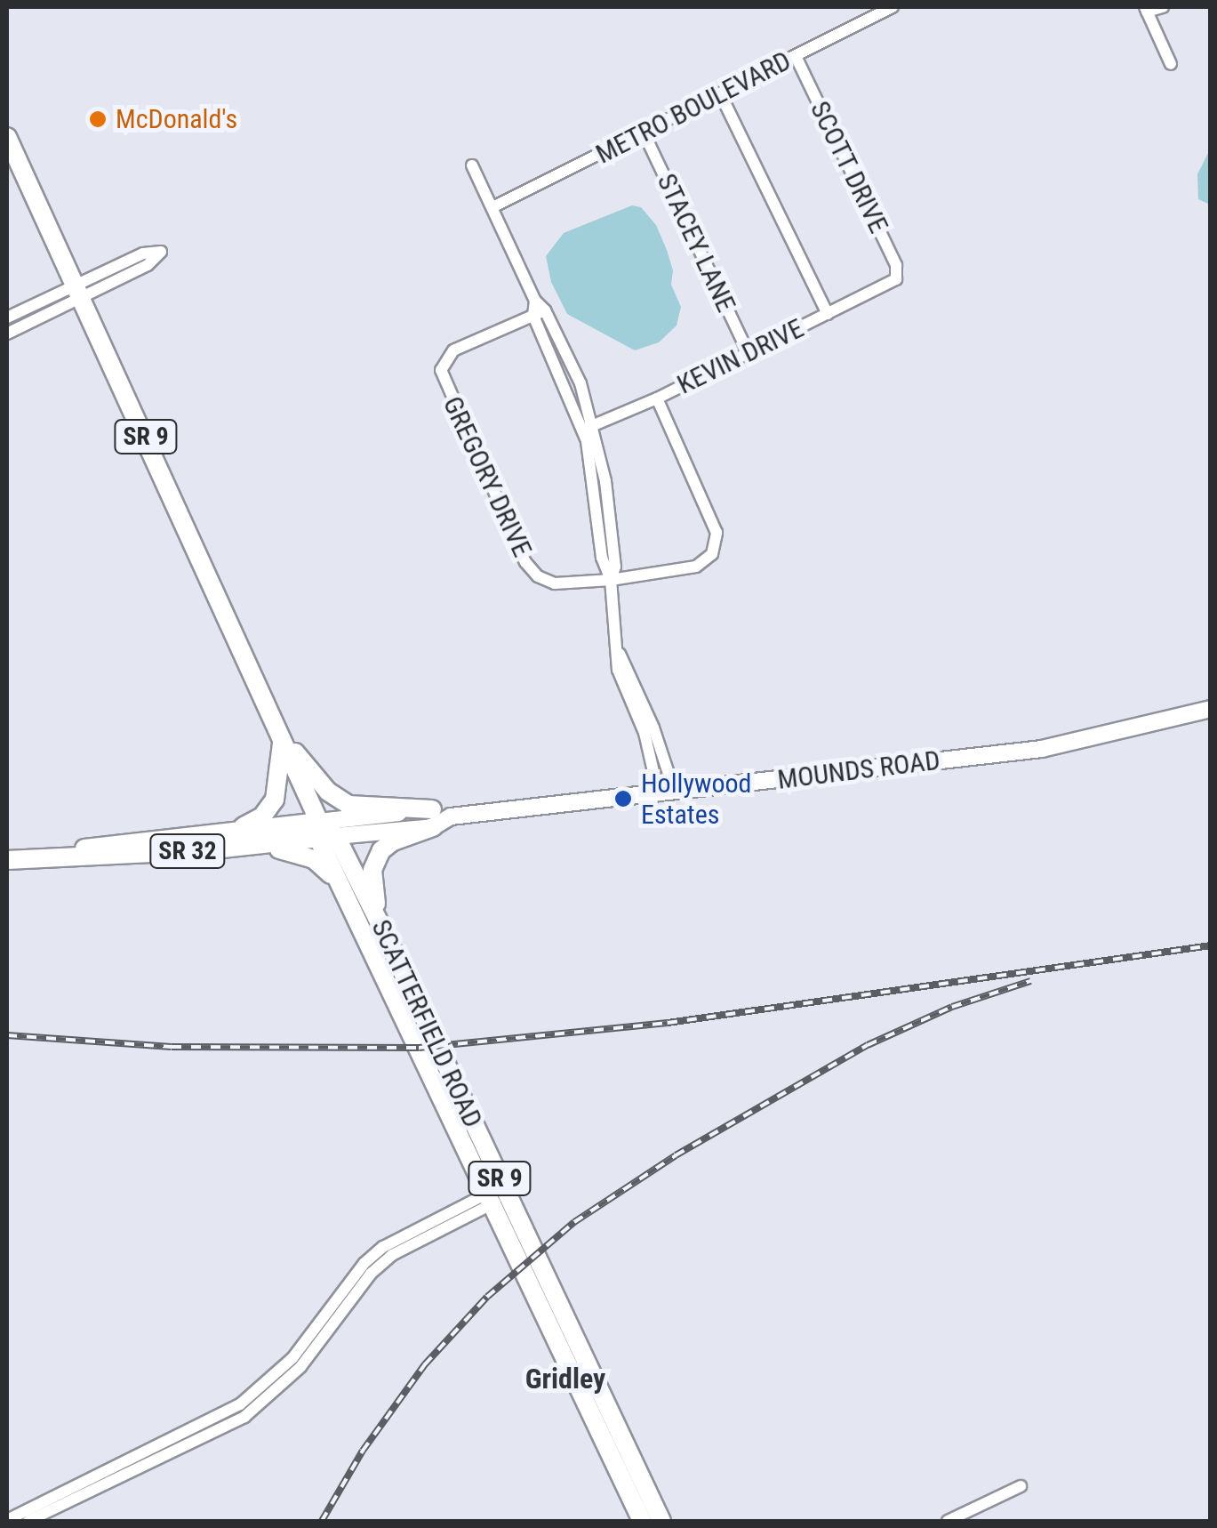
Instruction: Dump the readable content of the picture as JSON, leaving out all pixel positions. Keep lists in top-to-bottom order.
{
  "streets": {
    "main road": [
      "SR 9",
      "MOUNDS ROAD",
      "SR 32",
      "SCATTERFIELD ROAD"
    ],
    "street": [
      "METRO BOULEVARD",
      "SCOTT DRIVE",
      "STACEY LANE",
      "KEVIN DRIVE",
      "GREGORY DRIVE"
    ]
  },
  "crossings": [
    ["METRO BOULEVARD", "SCOTT DRIVE"],
    ["METRO BOULEVARD", "STACEY LANE"],
    ["SCOTT DRIVE", "KEVIN DRIVE"],
    ["STACEY LANE", "KEVIN DRIVE"],
    ["KEVIN DRIVE", "GREGORY DRIVE"],
    ["MOUNDS ROAD", "SR 32"],
    ["MOUNDS ROAD", "SCATTERFIELD ROAD"],
    ["SR 32", "SCATTERFIELD ROAD"]
  ],
  "districts": ["Gridley"],
  "places": ["McDonald's", "Hollywood Estates"]
}
